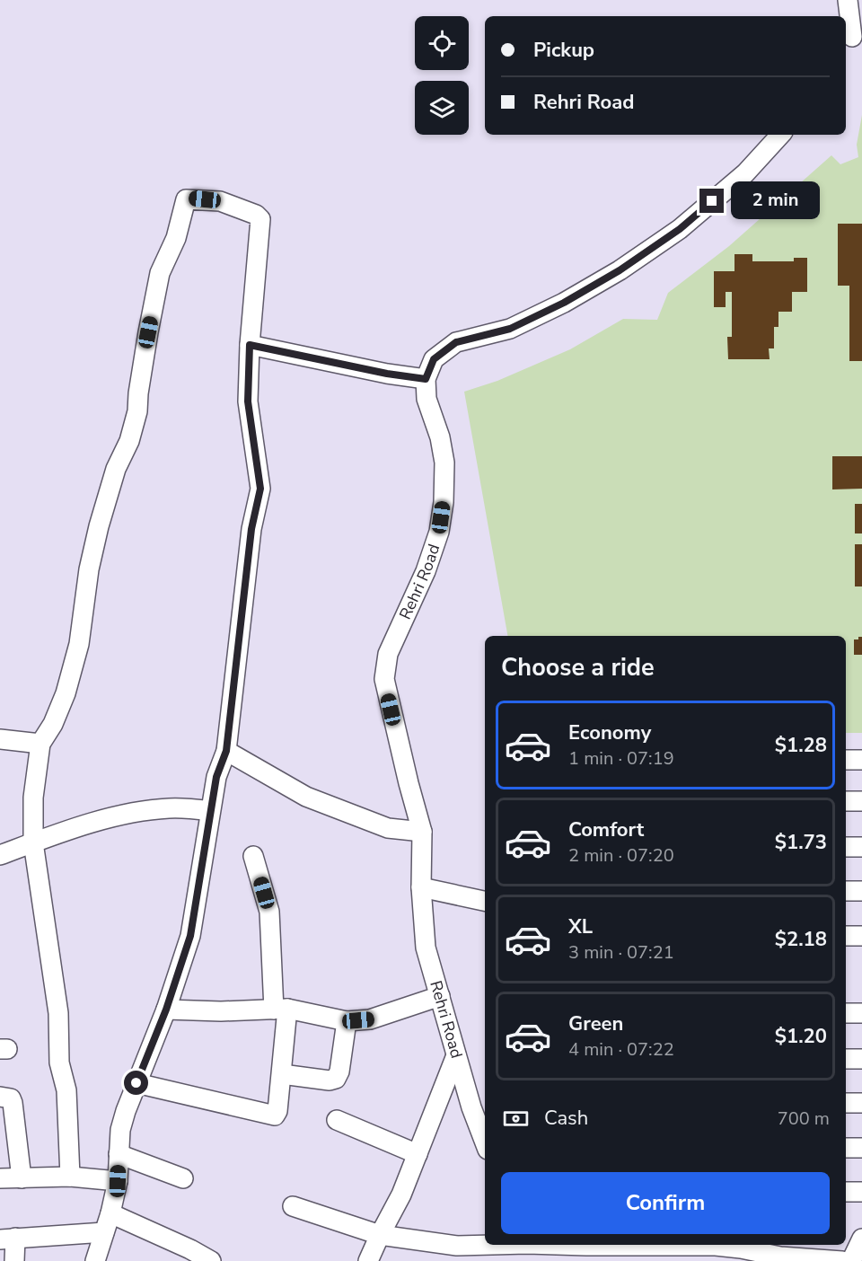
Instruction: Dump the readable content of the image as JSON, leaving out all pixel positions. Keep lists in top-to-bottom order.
{
  "streets": {
    "street": ["Rehri Road"]
  },
  "page": {
    "banner": ["Pickup", "Rehri Road"],
    "bubble": "2 min",
    "heading": "Choose a ride",
    "list": [
      {
        "name": "Economy",
        "note": "1 min · 07:19",
        "value": "$1.28"
      },
      {
        "name": "Comfort",
        "note": "2 min · 07:20",
        "value": "$1.73"
      },
      {
        "name": "XL",
        "note": "3 min · 07:21",
        "value": "$2.18"
      },
      {
        "name": "Green",
        "note": "4 min · 07:22",
        "value": "$1.20"
      }
    ],
    "pay": ["Cash", "700 m"],
    "buttons": "Confirm"
  }
}
